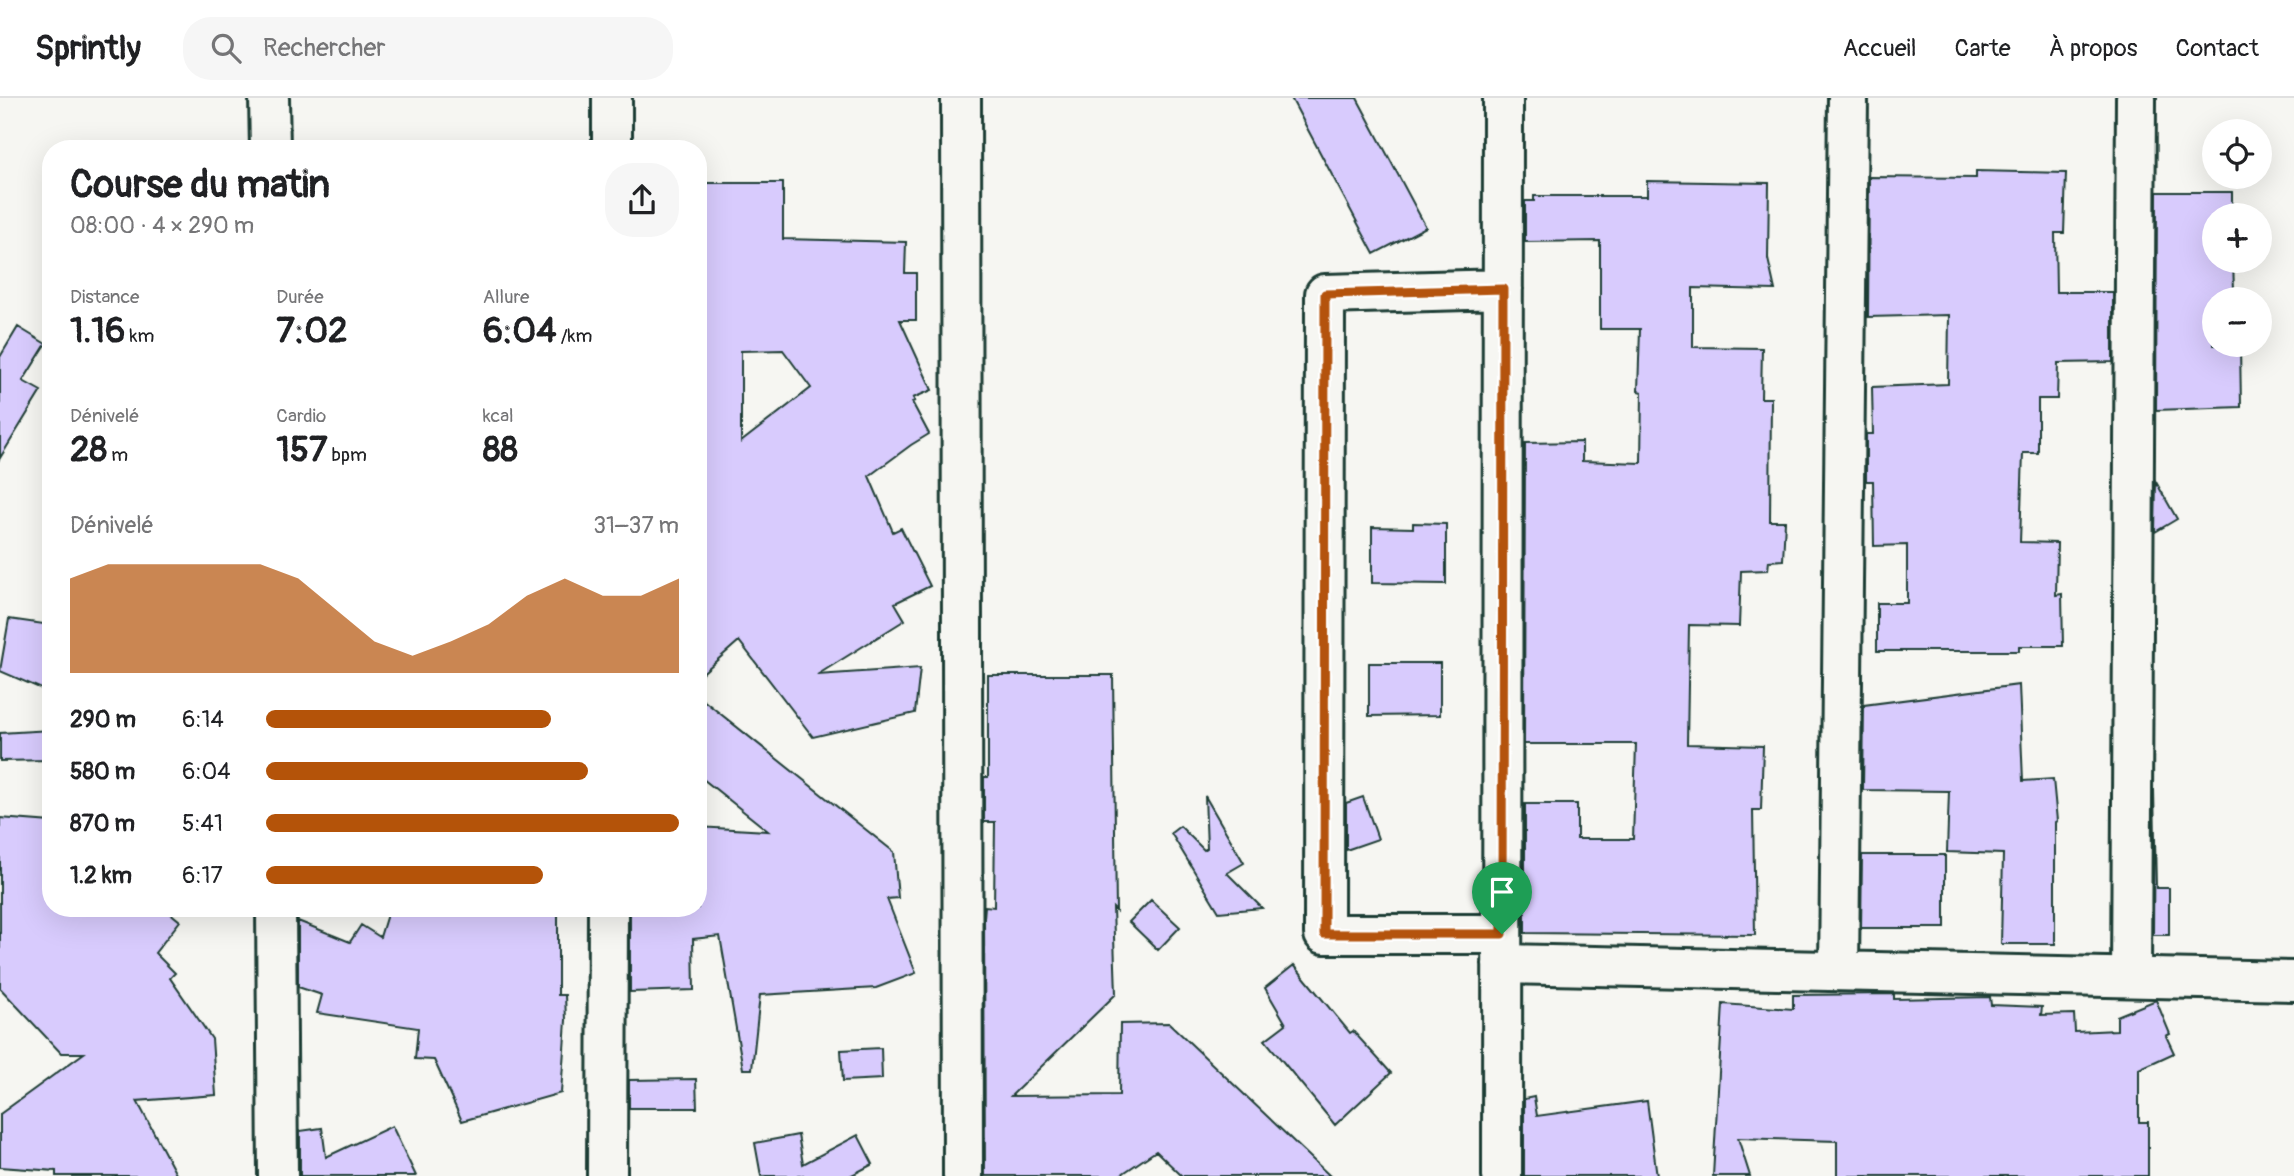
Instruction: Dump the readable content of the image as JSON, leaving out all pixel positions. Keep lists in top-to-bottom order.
{
  "page": {
    "header": "Sprintly",
    "search": "Rechercher",
    "nav": [
      "Accueil",
      "Carte",
      "À propos",
      "Contact"
    ],
    "map_buttons": ["+", "−"],
    "heading": ["Course du matin", "08:00 · 4 × 290 m"],
    "stats": [
      ["Distance", "1.16 km"],
      ["Durée", "7:02"],
      ["Allure", "6:04 /km"],
      ["Dénivelé", "28 m"],
      ["Cardio", "157 bpm"],
      ["kcal", "88"]
    ],
    "chart": ["Dénivelé", "31–37 m"],
    "list": [
      {
        "name": "290 m",
        "note": "6:14"
      },
      {
        "name": "580 m",
        "note": "6:04"
      },
      {
        "name": "870 m",
        "note": "5:41"
      },
      {
        "name": "1.2 km",
        "note": "6:17"
      }
    ]
  }
}
